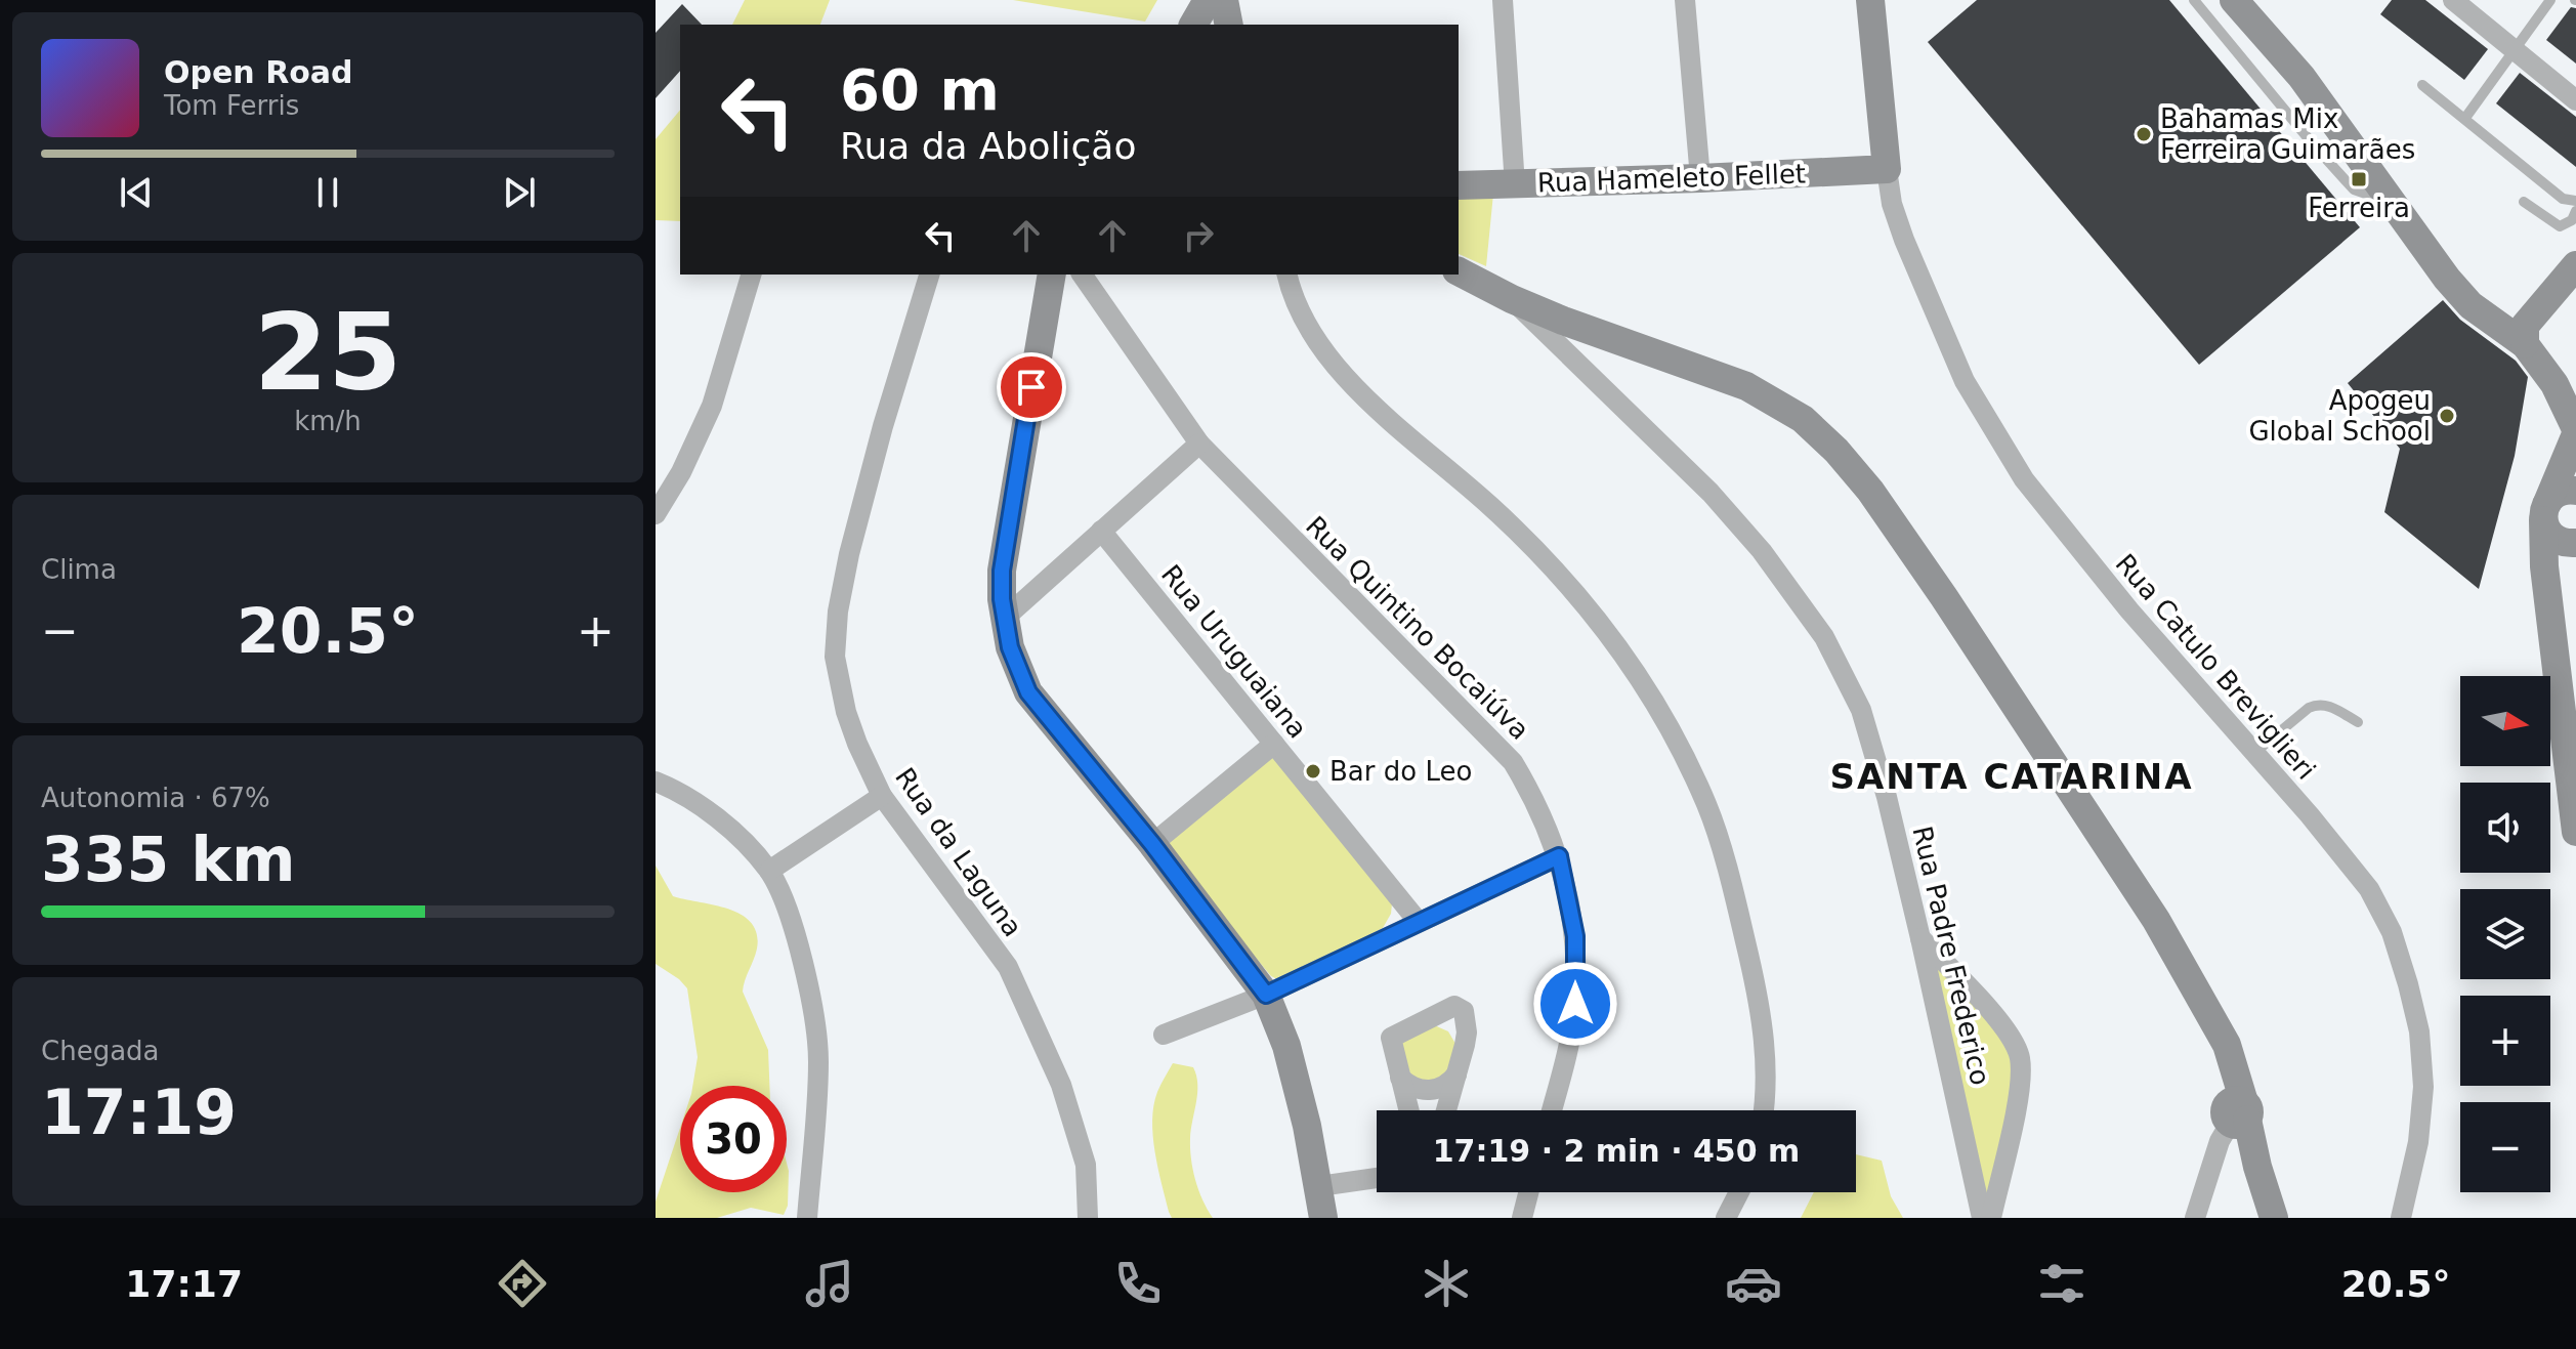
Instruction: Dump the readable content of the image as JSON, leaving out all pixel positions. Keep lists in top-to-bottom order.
{
  "streets": {
    "street": [
      "Rua Hameleto Fellet",
      "Rua Quintino Bocaiúva",
      "Rua Uruguaiana",
      "Rua Catulo Breviglieri",
      "Rua da Laguna",
      "Rua Padre Frederico"
    ]
  },
  "crossings": [
    ["Rua Hameleto Fellet", "Rua Catulo Breviglieri"]
  ],
  "districts": ["SANTA CATARINA"],
  "places": {
    "other": ["Bahamas Mix Ferreira Guimarães", "Apogeu Global School", "Bar do Leo"],
    "transit": ["Ferreira"]
  },
  "north": "right",
  "page": {
    "turn": ["60 m", "Rua da Abolição"],
    "song": ["Open Road", "Tom Ferris"],
    "tile": [
      ["25", "km/h"],
      "Clima",
      ["Autonomia · 67%", "335 km"],
      ["Chegada", "17:19"]
    ],
    "heat": ["−", "20.5°", "+"],
    "map_buttons": ["+", "−"],
    "limit": "30",
    "trip": "17:19 · 2 min · 450 m",
    "tabs": ["17:17", "20.5°"]
  }
}
